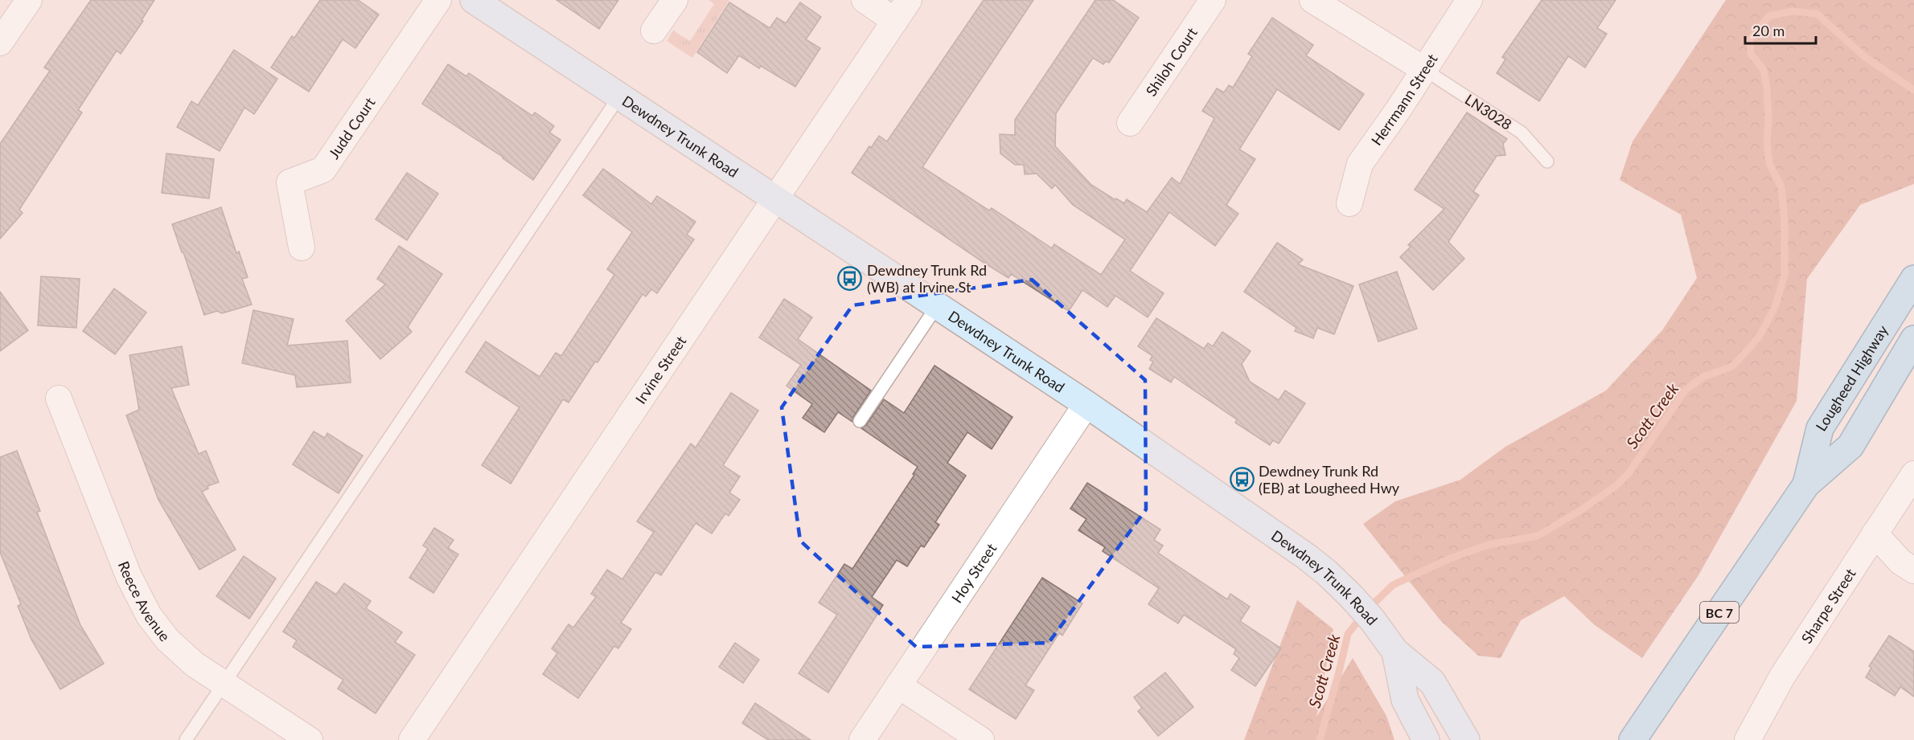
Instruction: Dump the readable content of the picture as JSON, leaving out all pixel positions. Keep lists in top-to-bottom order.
{
  "streets": {
    "main road": ["Dewdney Trunk Road", "Lougheed Highway", "BC 7"],
    "street": [
      "Shiloh Court",
      "Herrmann Street",
      "Judd Court",
      "Irvine Street",
      "Hoy Street",
      "Reece Avenue",
      "Sharpe Street"
    ],
    "lane": ["LN3028"]
  },
  "crossings": [
    ["Herrmann Street", "LN3028"],
    ["Dewdney Trunk Road", "Irvine Street"],
    ["Dewdney Trunk Road", "Hoy Street"]
  ],
  "water": ["Scott Creek"],
  "places": {
    "bus stop": ["Dewdney Trunk Rd (WB) at Irvine St", "Dewdney Trunk Rd (EB) at Lougheed Hwy"]
  },
  "scale_bar": "20 m"
}
